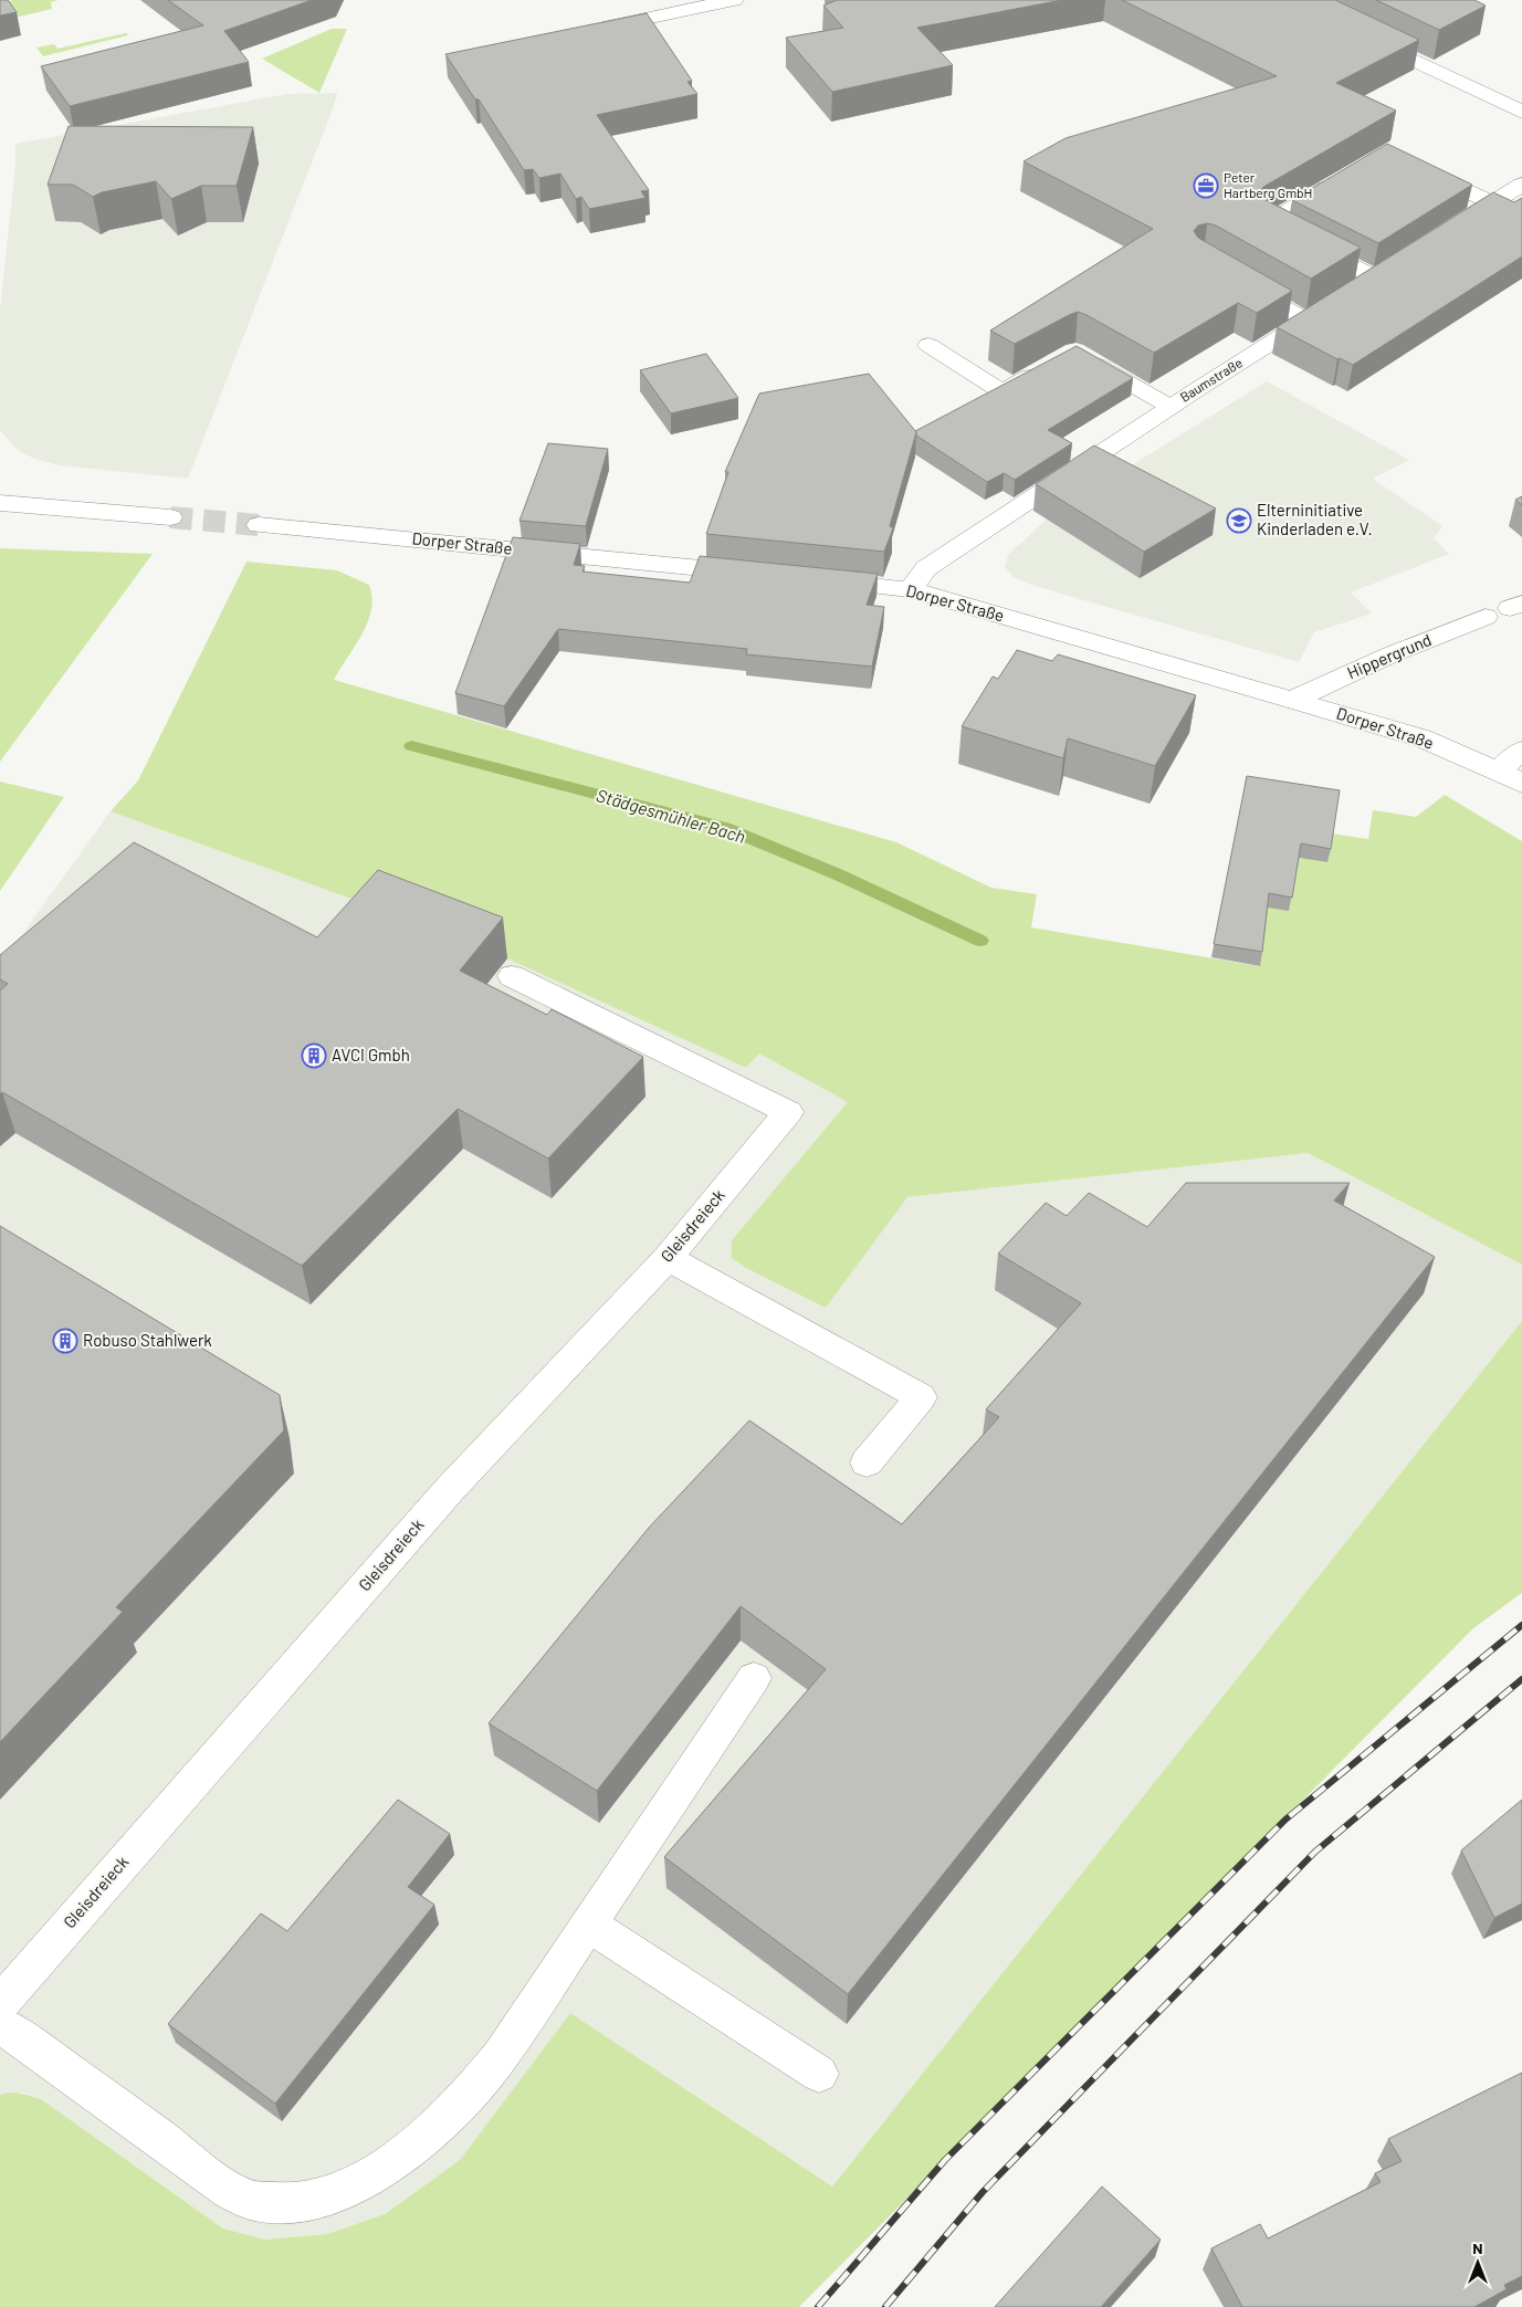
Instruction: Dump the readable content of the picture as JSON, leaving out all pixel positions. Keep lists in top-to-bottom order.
{
  "streets": {
    "street": [
      "Baumstraße",
      "Dorper Straße",
      "Hippergrund",
      "Gleisdreieck"
    ]
  },
  "crossings": [
    ["Baumstraße", "Dorper Straße"],
    ["Dorper Straße", "Hippergrund"]
  ],
  "water": ["Städgesmühler Bach"],
  "places": {
    "office": ["Peter Hartberg GmbH"],
    "school or university": ["Elterninitiative Kinderladen e.V."],
    "building": ["AVCI Gmbh", "Robuso Stahlwerk"]
  },
  "north": "top"
}
